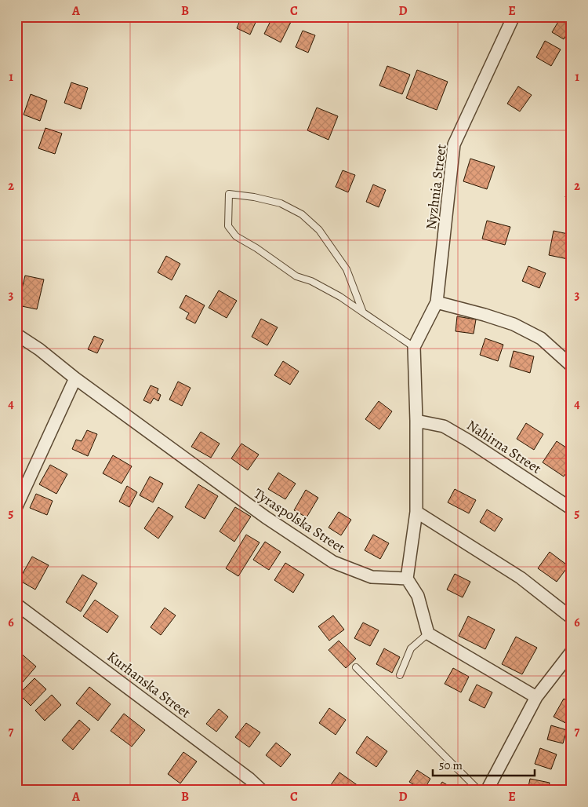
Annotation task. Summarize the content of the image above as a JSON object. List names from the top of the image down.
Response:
{
  "streets": {
    "street": [
      "Nyzhnia Street",
      "Nahirna Street",
      "Tyraspolska Street",
      "Kurhanska Street"
    ]
  },
  "scale_bar": "50 m",
  "grid": {
    "columns": [
      "A",
      "B",
      "C",
      "D",
      "E"
    ],
    "rows": [
      "1",
      "2",
      "3",
      "4",
      "5",
      "6",
      "7"
    ]
  }
}
